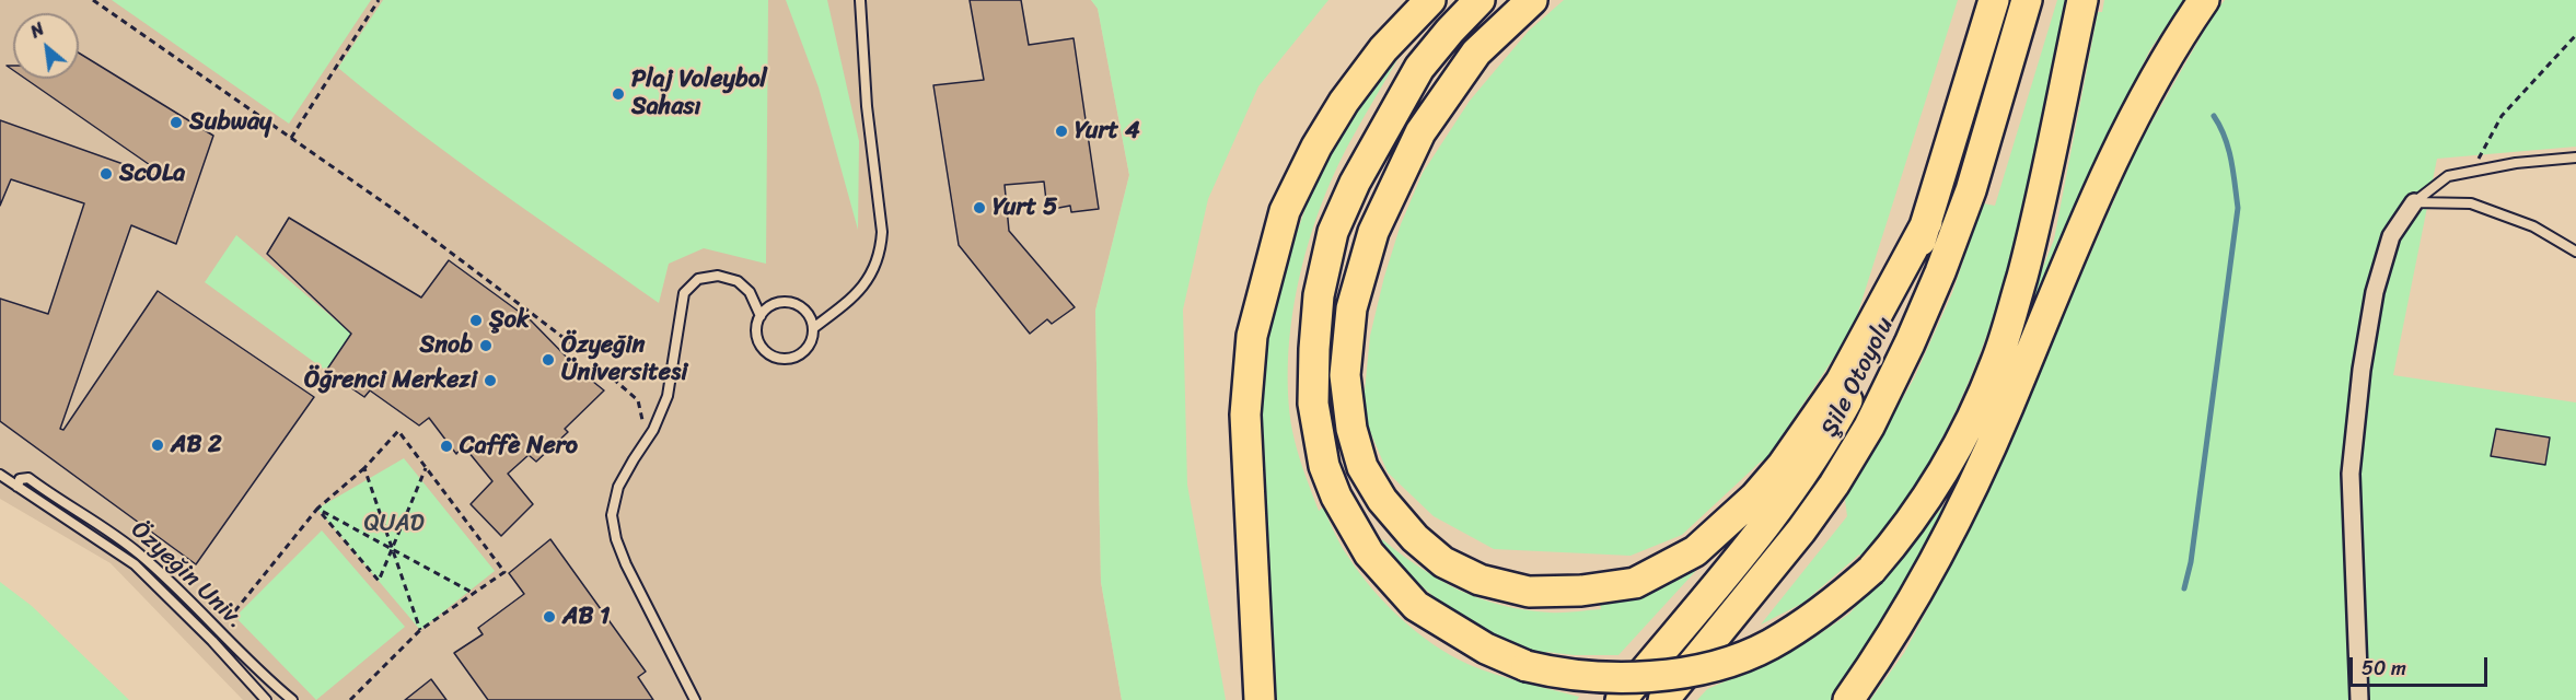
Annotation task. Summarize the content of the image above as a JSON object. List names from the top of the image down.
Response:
{
  "streets": {
    "highway": ["Şile Otoyolu"],
    "lane": ["Özyeğin Univ."]
  },
  "parks": ["QUAD"],
  "places": [
    "Plaj Voleybol Sahası",
    "Subway",
    "Yurt 4",
    "ScOLa",
    "Yurt 5",
    "Şok",
    "Snob",
    "Özyeğin Üniversitesi",
    "Öğrenci Merkezi",
    "AB 2",
    "Caffè Nero",
    "AB 1"
  ],
  "scale_bar": "50 m",
  "north": "top left"
}
